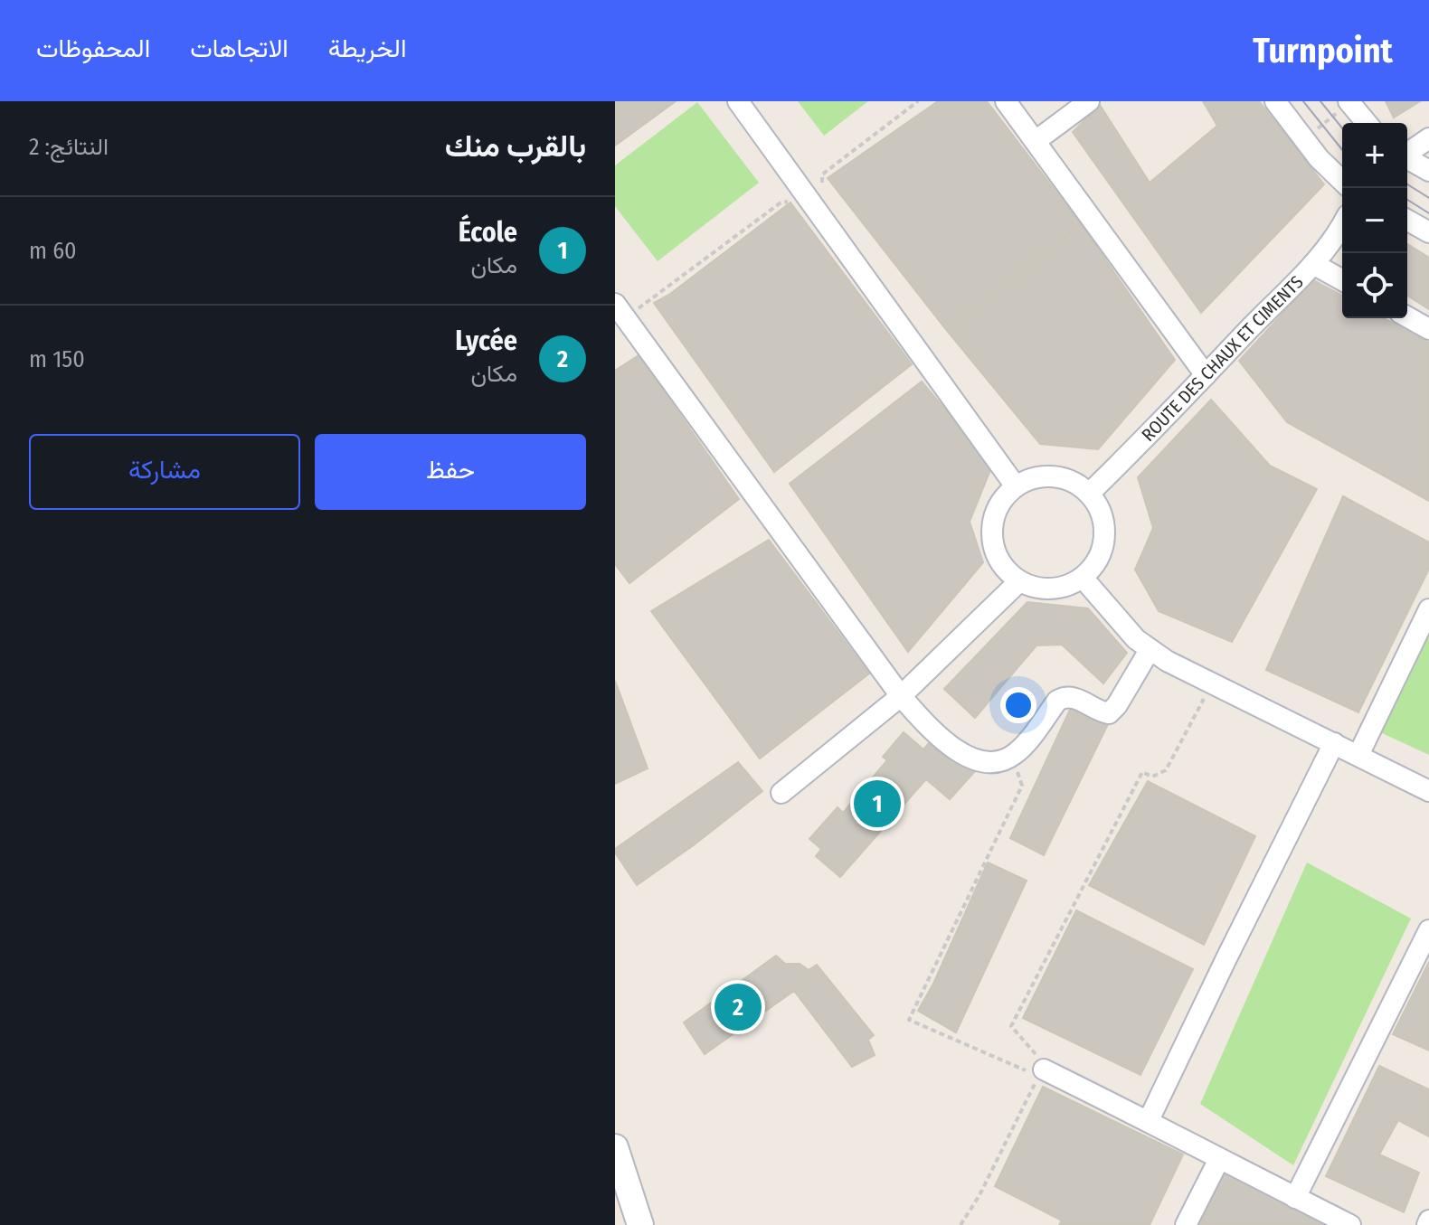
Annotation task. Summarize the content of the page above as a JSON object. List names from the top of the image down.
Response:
{
  "streets": {
    "street": ["ROUTE DES CHAUX ET CIMENTS"]
  },
  "page": {
    "header": "Turnpoint",
    "nav": ["الخريطة", "الاتجاهات", "المحفوظات"],
    "heading": ["بالقرب منك", "النتائج: 2"],
    "map_buttons": ["+", "−"],
    "list": [
      {
        "mark": "1",
        "name": "École",
        "note": "مكان",
        "value": "60 m"
      },
      {
        "mark": "2",
        "name": "Lycée",
        "note": "مكان",
        "value": "150 m"
      }
    ],
    "buttons": ["حفظ", "مشاركة"],
    "pins": ["1", "2"]
  }
}
